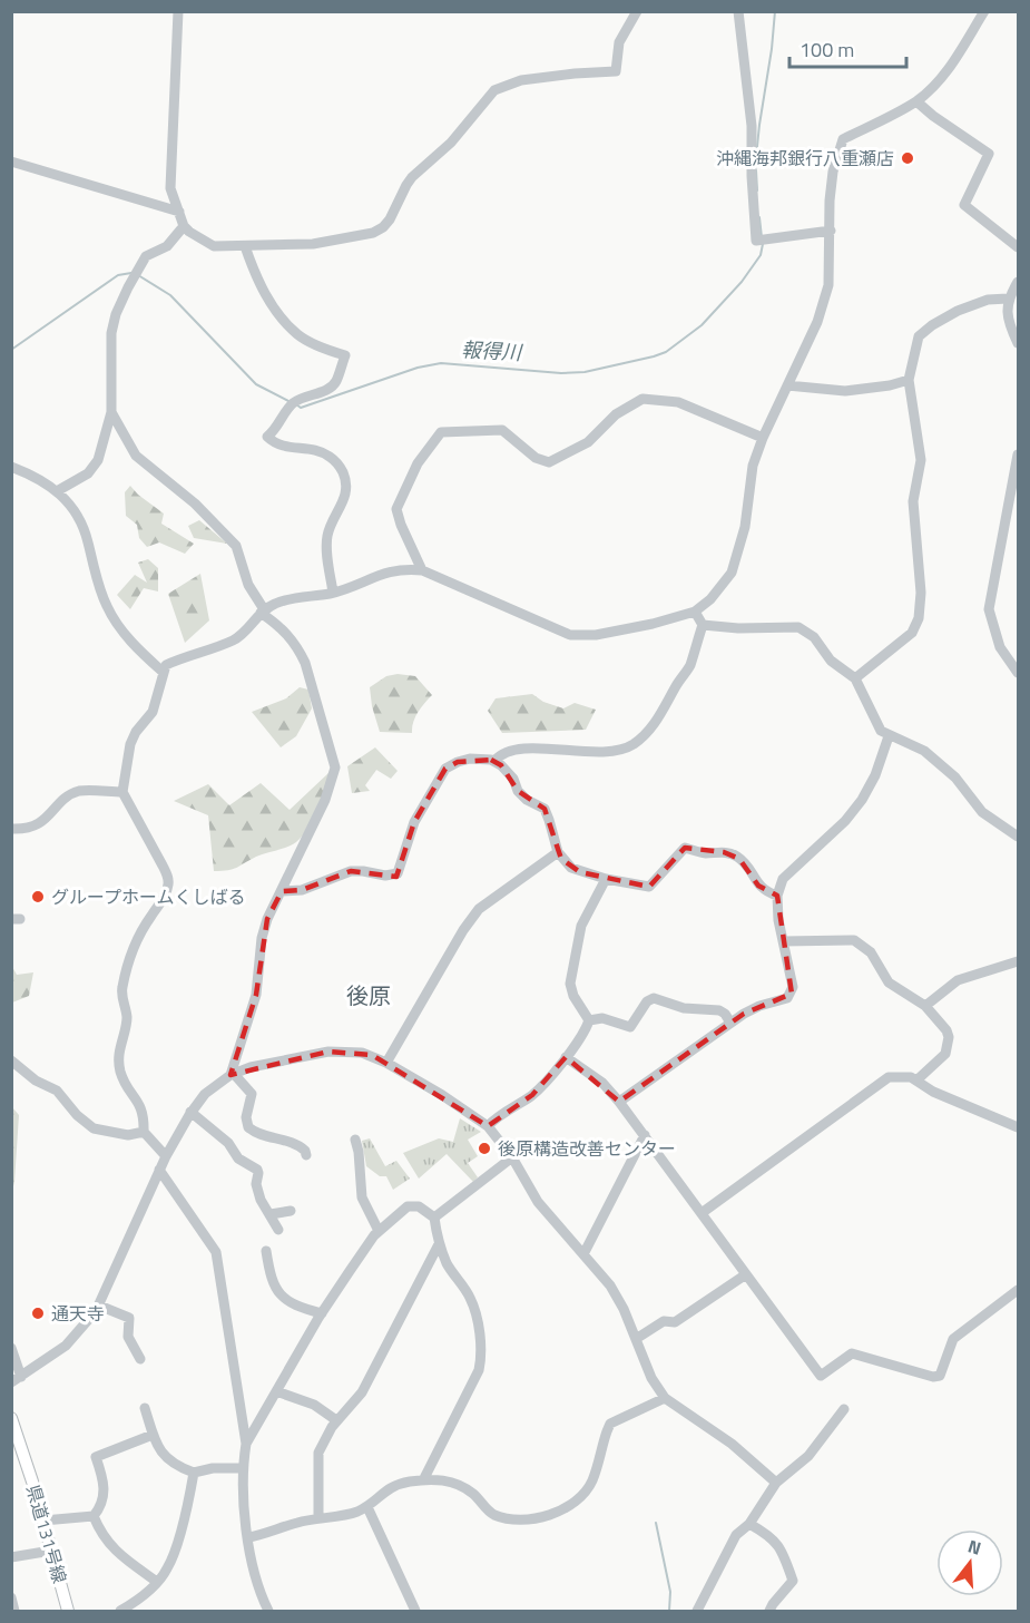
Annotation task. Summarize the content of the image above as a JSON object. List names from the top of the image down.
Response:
{
  "streets": {
    "main road": ["県道131号線"]
  },
  "districts": ["後原"],
  "water": ["報得川"],
  "places": [
    "沖縄海邦銀行八重瀬店",
    "グループホームくしばる",
    "後原構造改善センター",
    "通天寺"
  ],
  "scale_bar": "100 m",
  "north": "top"
}
